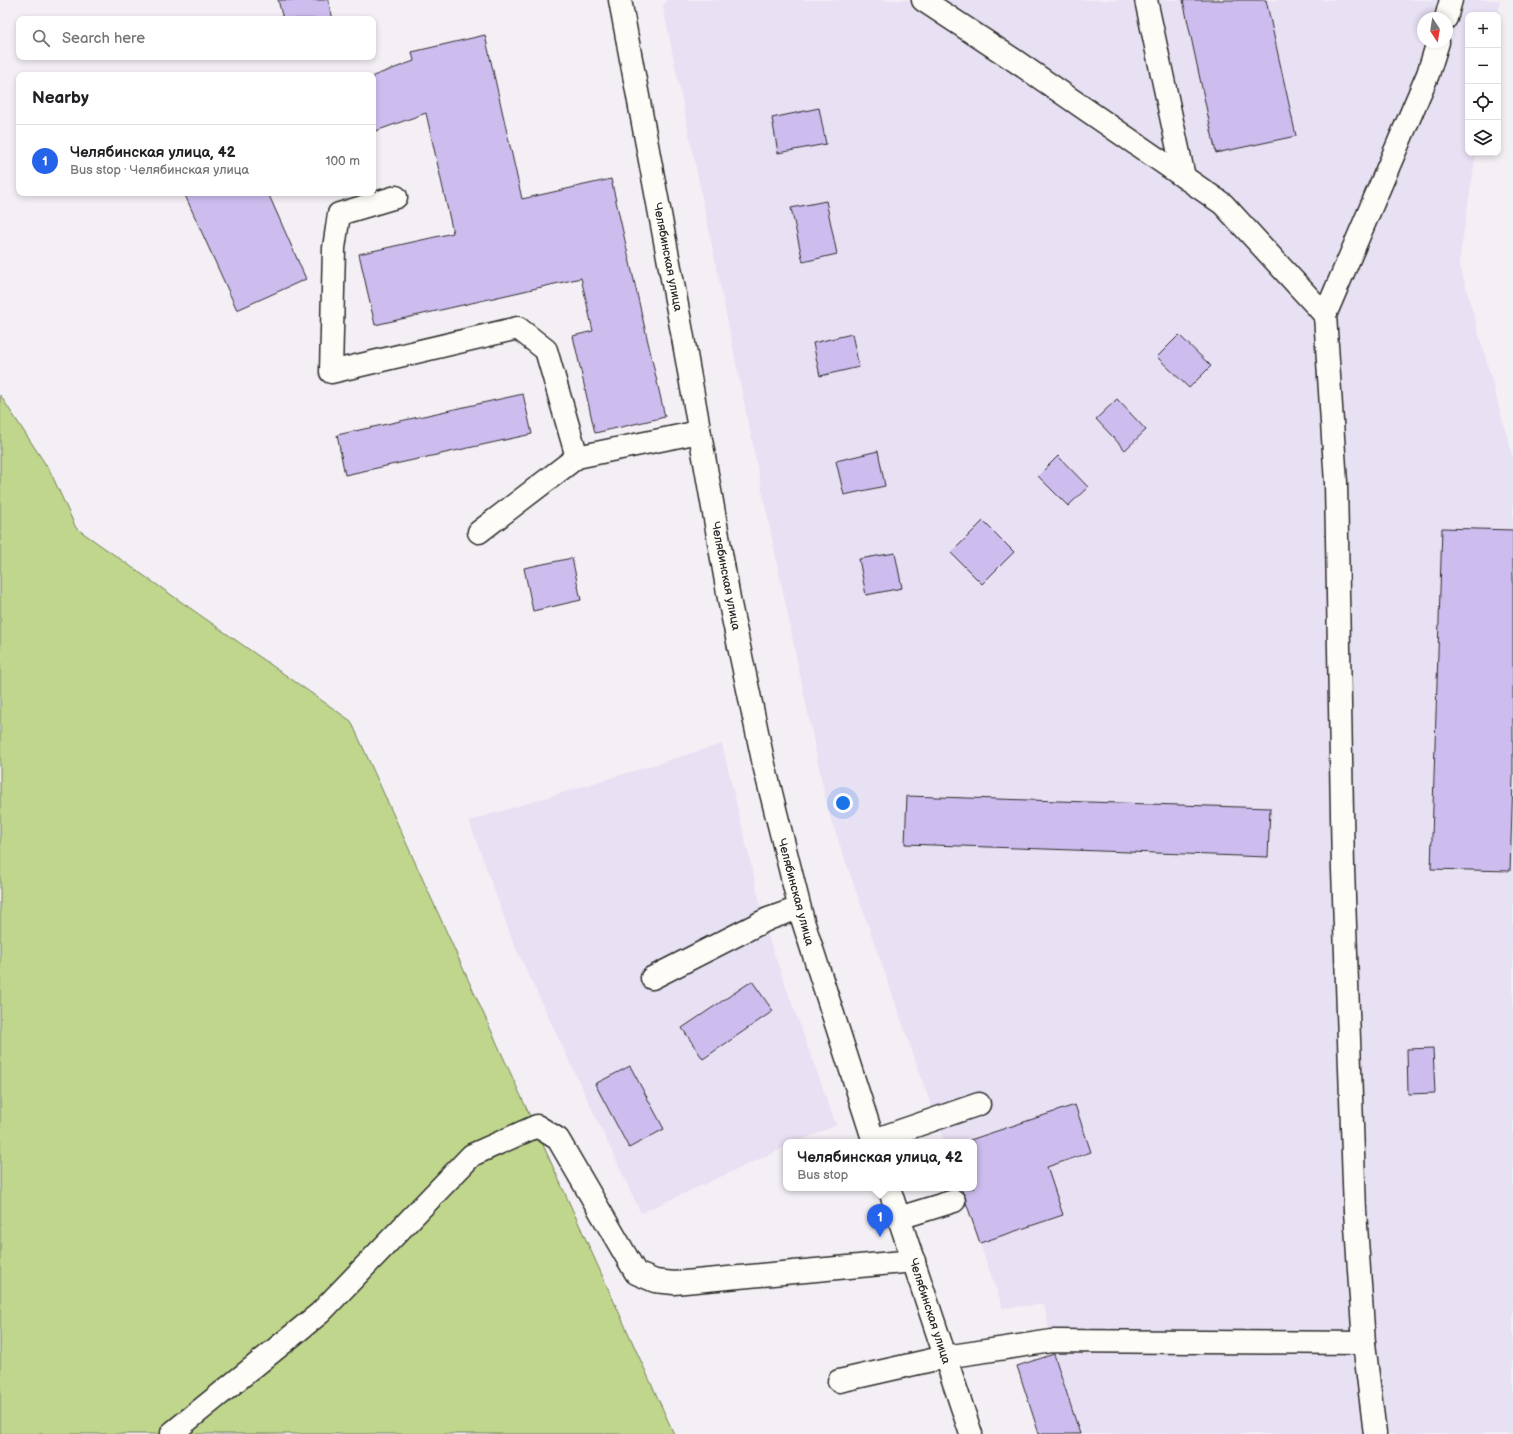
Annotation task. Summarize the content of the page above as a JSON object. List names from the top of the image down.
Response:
{
  "streets": {
    "street": ["Челябинская улица"]
  },
  "north": "bottom",
  "page": {
    "map_buttons": ["+", "−"],
    "search": "Search here",
    "heading": "Nearby",
    "list": [
      {
        "mark": "1",
        "name": "Челябинская улица, 42",
        "note": "Bus stop · Челябинская улица",
        "value": "100 m"
      }
    ],
    "popup": ["Челябинская улица, 42", "Bus stop"],
    "pins": "1"
  }
}
